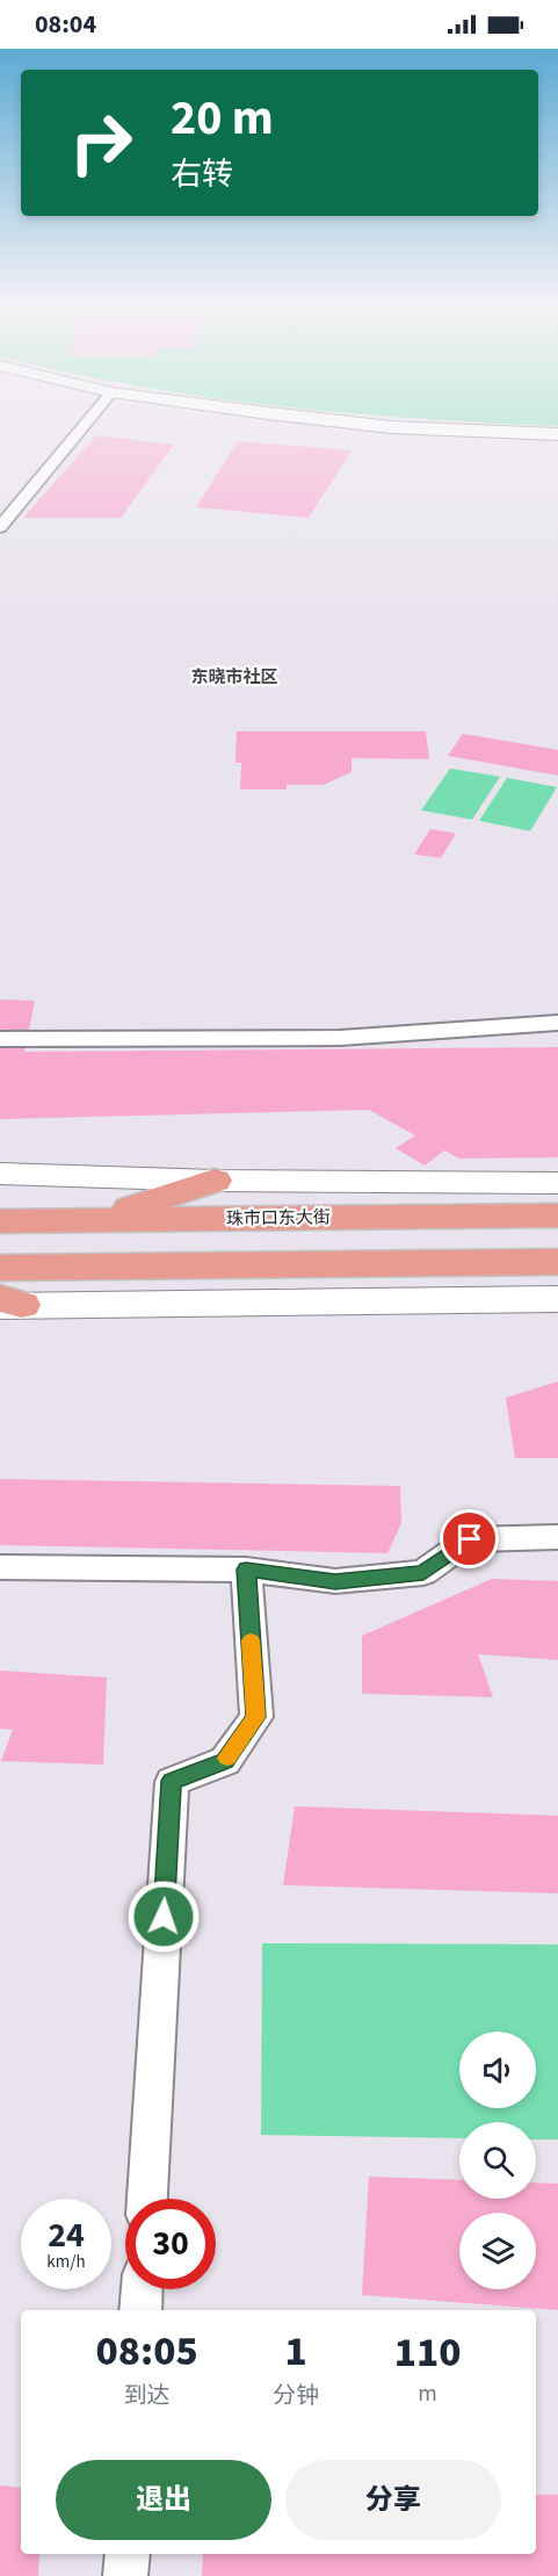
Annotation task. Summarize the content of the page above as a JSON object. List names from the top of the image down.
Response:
{
  "streets": {
    "main road": ["珠市口东大街"]
  },
  "districts": ["东晓市社区"],
  "page": {
    "status": "08:04",
    "turn": ["20 m", "右转"],
    "speed": "24 km/h",
    "limit": "30",
    "eta": [
      "08:05",
      "到达",
      "1",
      "分钟",
      "110",
      "m"
    ],
    "buttons": ["退出", "分享"]
  }
}
